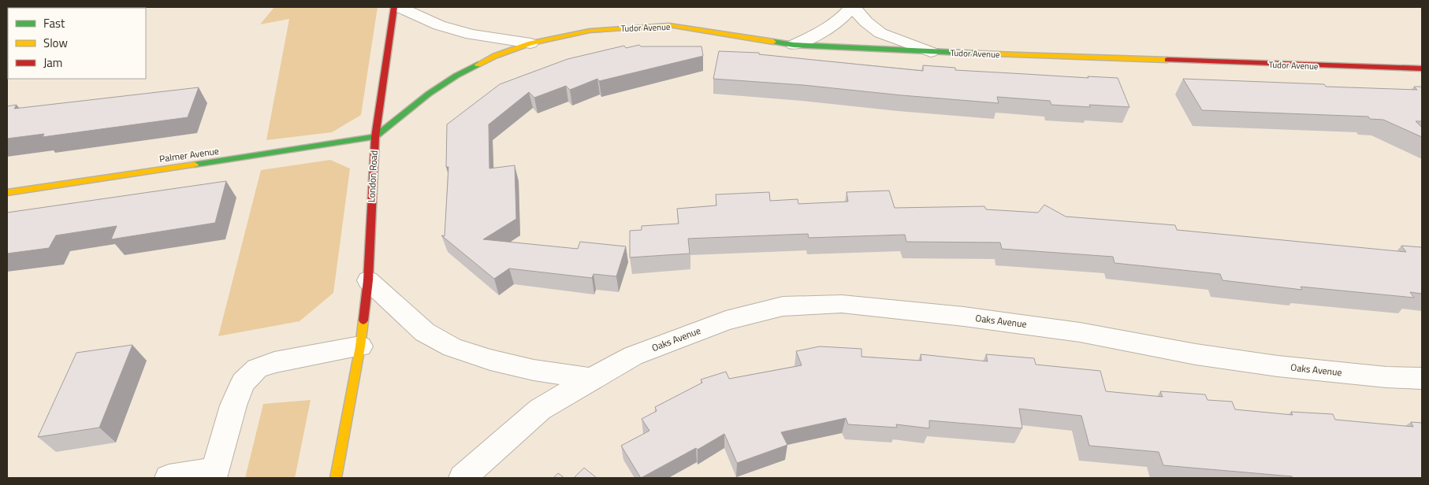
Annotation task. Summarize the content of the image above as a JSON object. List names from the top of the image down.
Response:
{
  "streets": {
    "main road": ["Tudor Avenue", "Palmer Avenue", "London Road"],
    "street": ["Oaks Avenue"]
  },
  "crossings": [
    ["Tudor Avenue", "Palmer Avenue"],
    ["Tudor Avenue", "London Road"],
    ["Palmer Avenue", "London Road"]
  ],
  "legend": ["Fast", "Slow", "Jam"]
}
